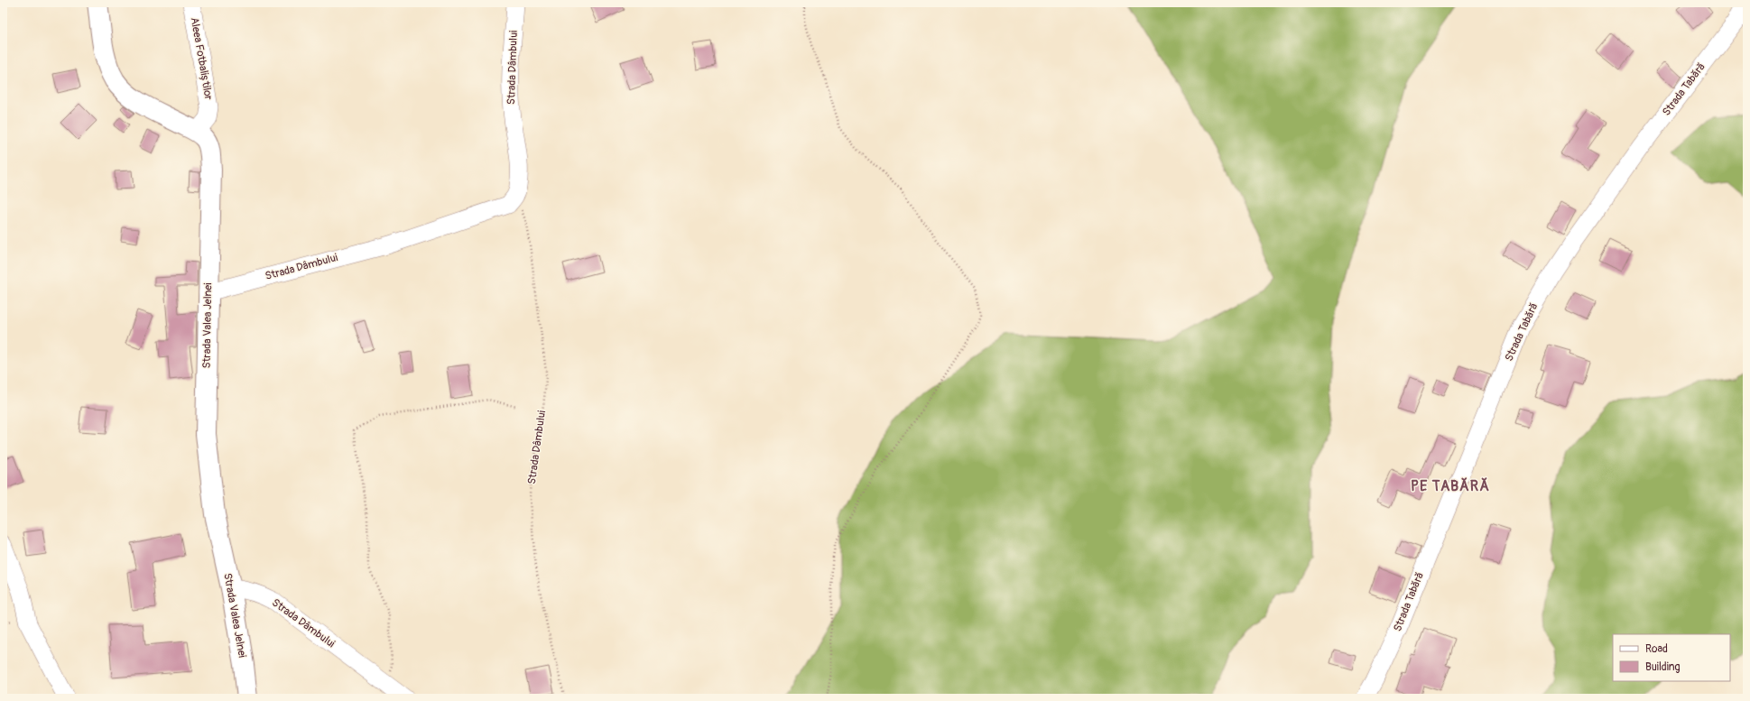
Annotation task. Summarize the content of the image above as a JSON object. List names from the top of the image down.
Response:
{
  "streets": {
    "main road": ["Strada Valea Jelnei"],
    "street": ["Aleea Fotbaliștilor", "Strada Dâmbului", "Strada Tabără"]
  },
  "crossings": [
    ["Aleea Fotbaliștilor", "Strada Valea Jelnei"],
    ["Strada Dâmbului", "Strada Valea Jelnei"]
  ],
  "districts": ["PE TABĂRĂ"],
  "legend": ["Road", "Building"]
}
